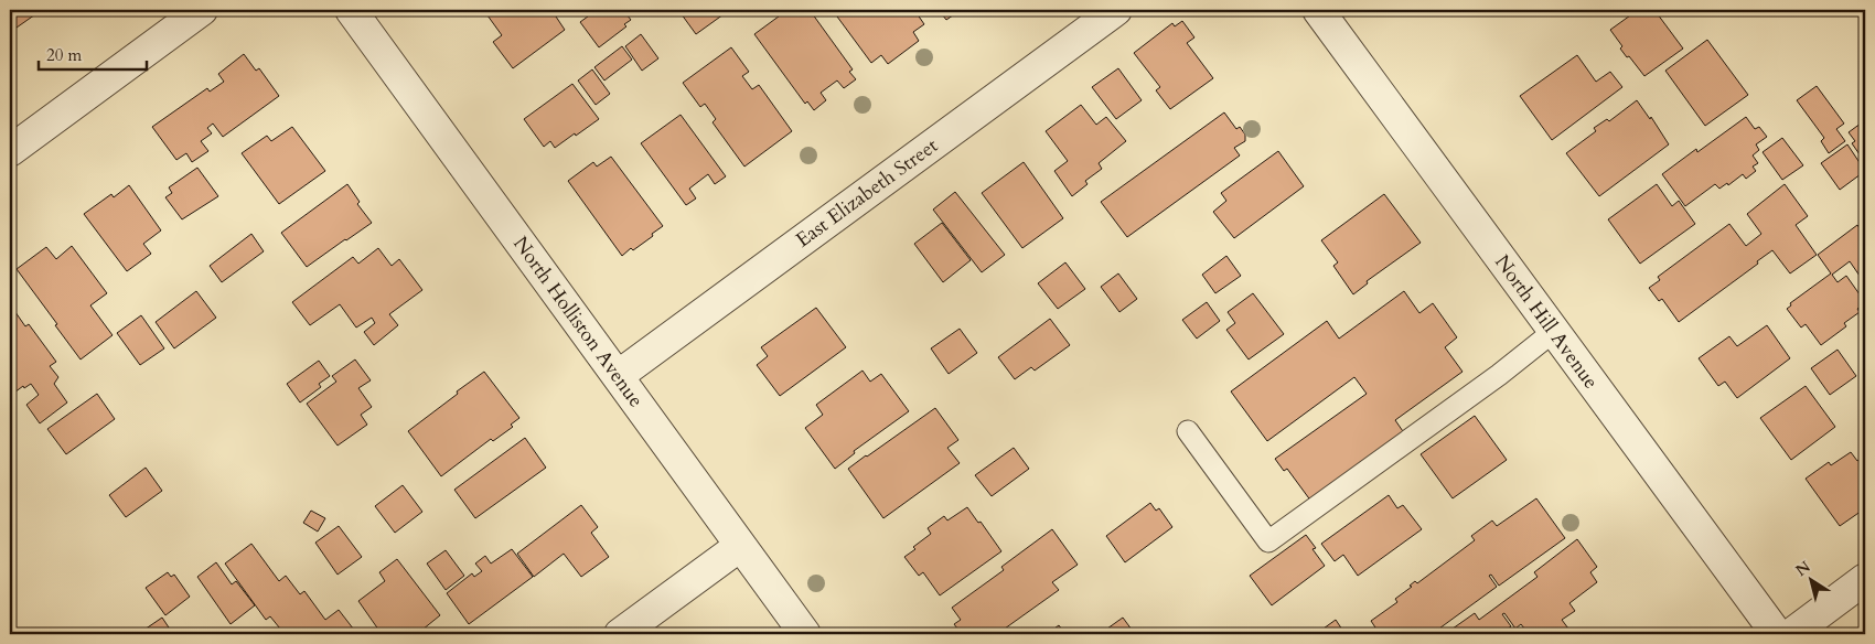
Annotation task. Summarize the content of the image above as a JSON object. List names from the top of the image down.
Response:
{
  "streets": {
    "street": ["East Elizabeth Street", "North Holliston Avenue", "North Hill Avenue"]
  },
  "crossings": [
    ["East Elizabeth Street", "North Holliston Avenue"]
  ],
  "scale_bar": "20 m",
  "north": "top left"
}
